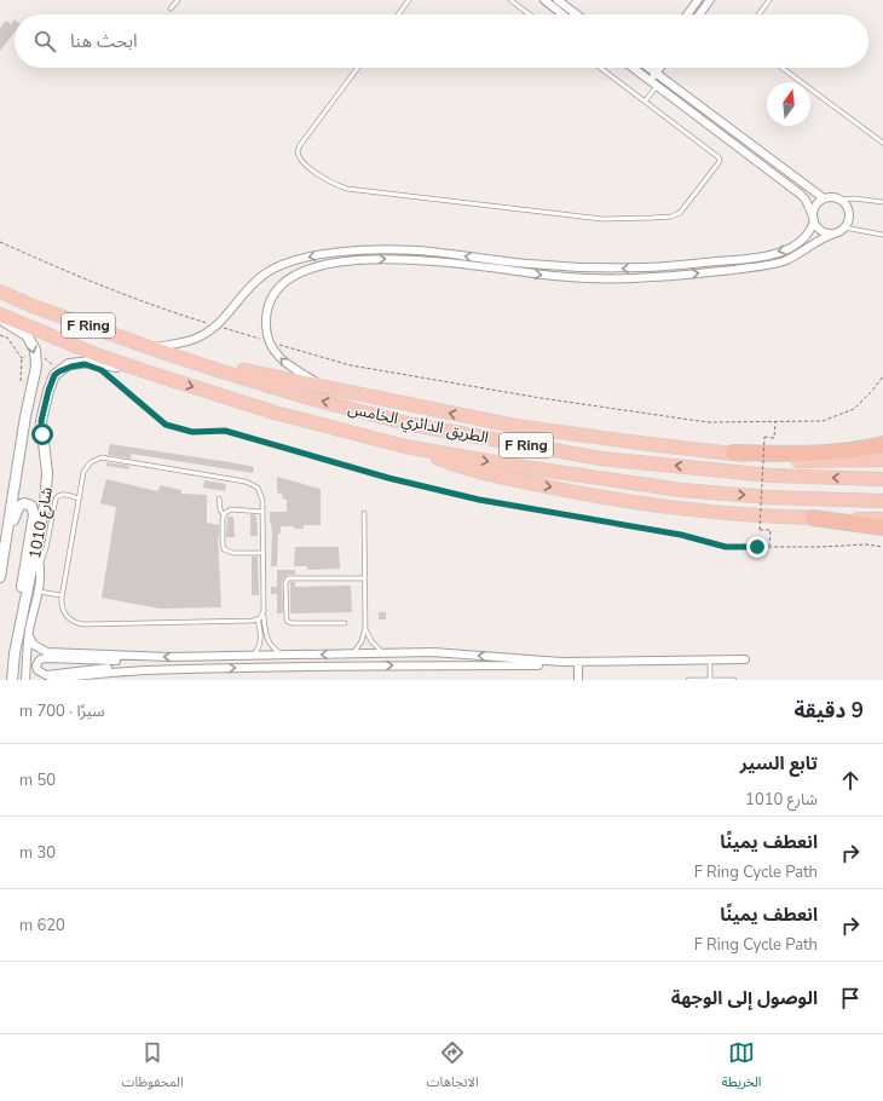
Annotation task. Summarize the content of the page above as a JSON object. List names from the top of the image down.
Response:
{
  "streets": {
    "highway": ["F Ring", "الطريق الدائري الخامس"],
    "street": ["شارع 1010"]
  },
  "north": "top",
  "page": {
    "search": "ابحث هنا",
    "heading": ["9 دقيقة", "سيرًا · 700 m"],
    "list": [
      ["تابع السير", "شارع 1010", "50 m"],
      ["انعطف يمينًا", "F Ring Cycle Path", "30 m"],
      ["انعطف يمينًا", "F Ring Cycle Path", "620 m"],
      "الوصول إلى الوجهة"
    ],
    "nav": ["الخريطة", "الاتجاهات", "المحفوظات"]
  }
}
